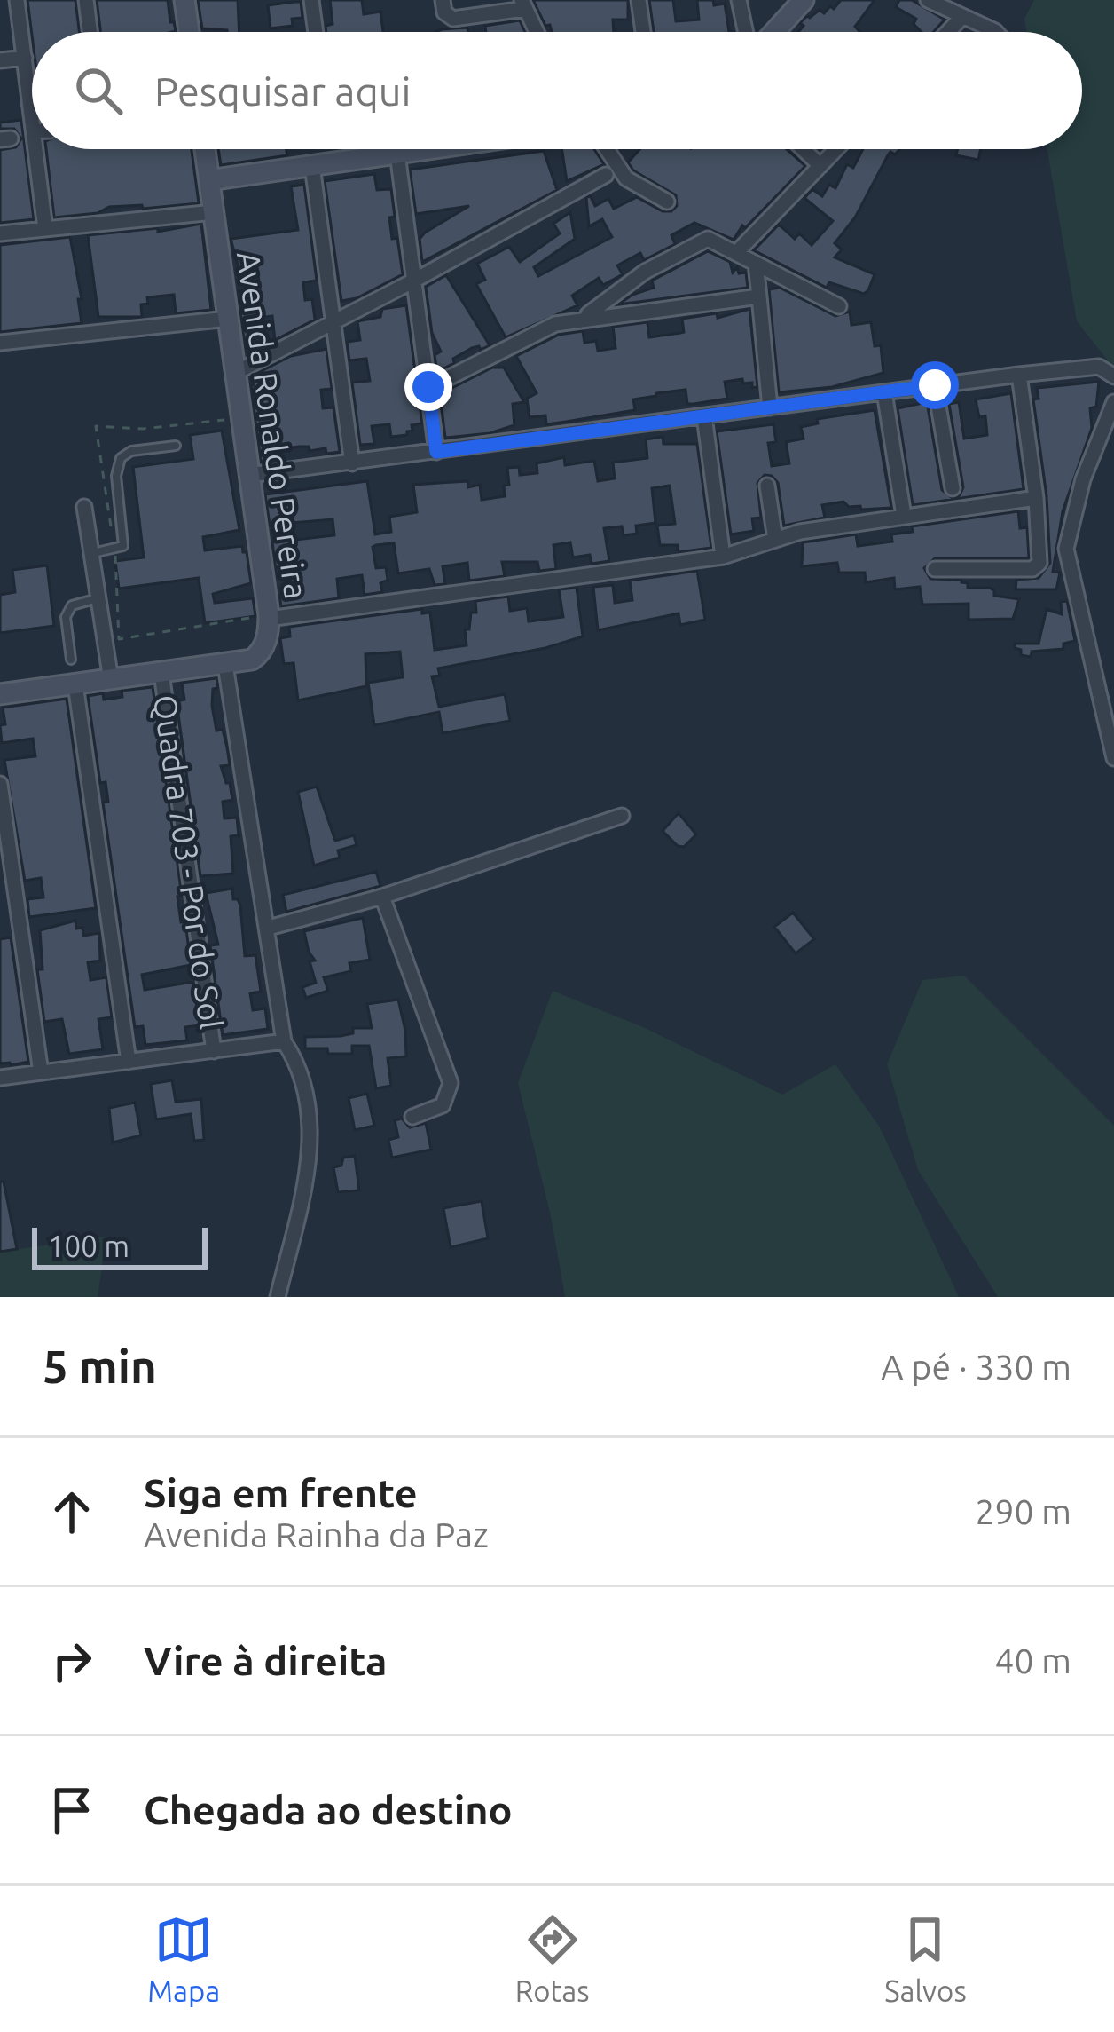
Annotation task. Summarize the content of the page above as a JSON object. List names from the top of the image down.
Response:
{
  "streets": {
    "street": ["Avenida Ronaldo Pereira", "Quadra 703 - Por do Sol"]
  },
  "crossings": [
    ["Avenida Ronaldo Pereira", "Quadra 703 - Por do Sol"]
  ],
  "scale_bar": "100 m",
  "page": {
    "search": "Pesquisar aqui",
    "scale": "100 m",
    "heading": ["5 min", "A pé · 330 m"],
    "list": [
      ["Siga em frente", "Avenida Rainha da Paz", "290 m"],
      ["Vire à direita", "40 m"],
      "Chegada ao destino"
    ],
    "nav": ["Mapa", "Rotas", "Salvos"]
  }
}
